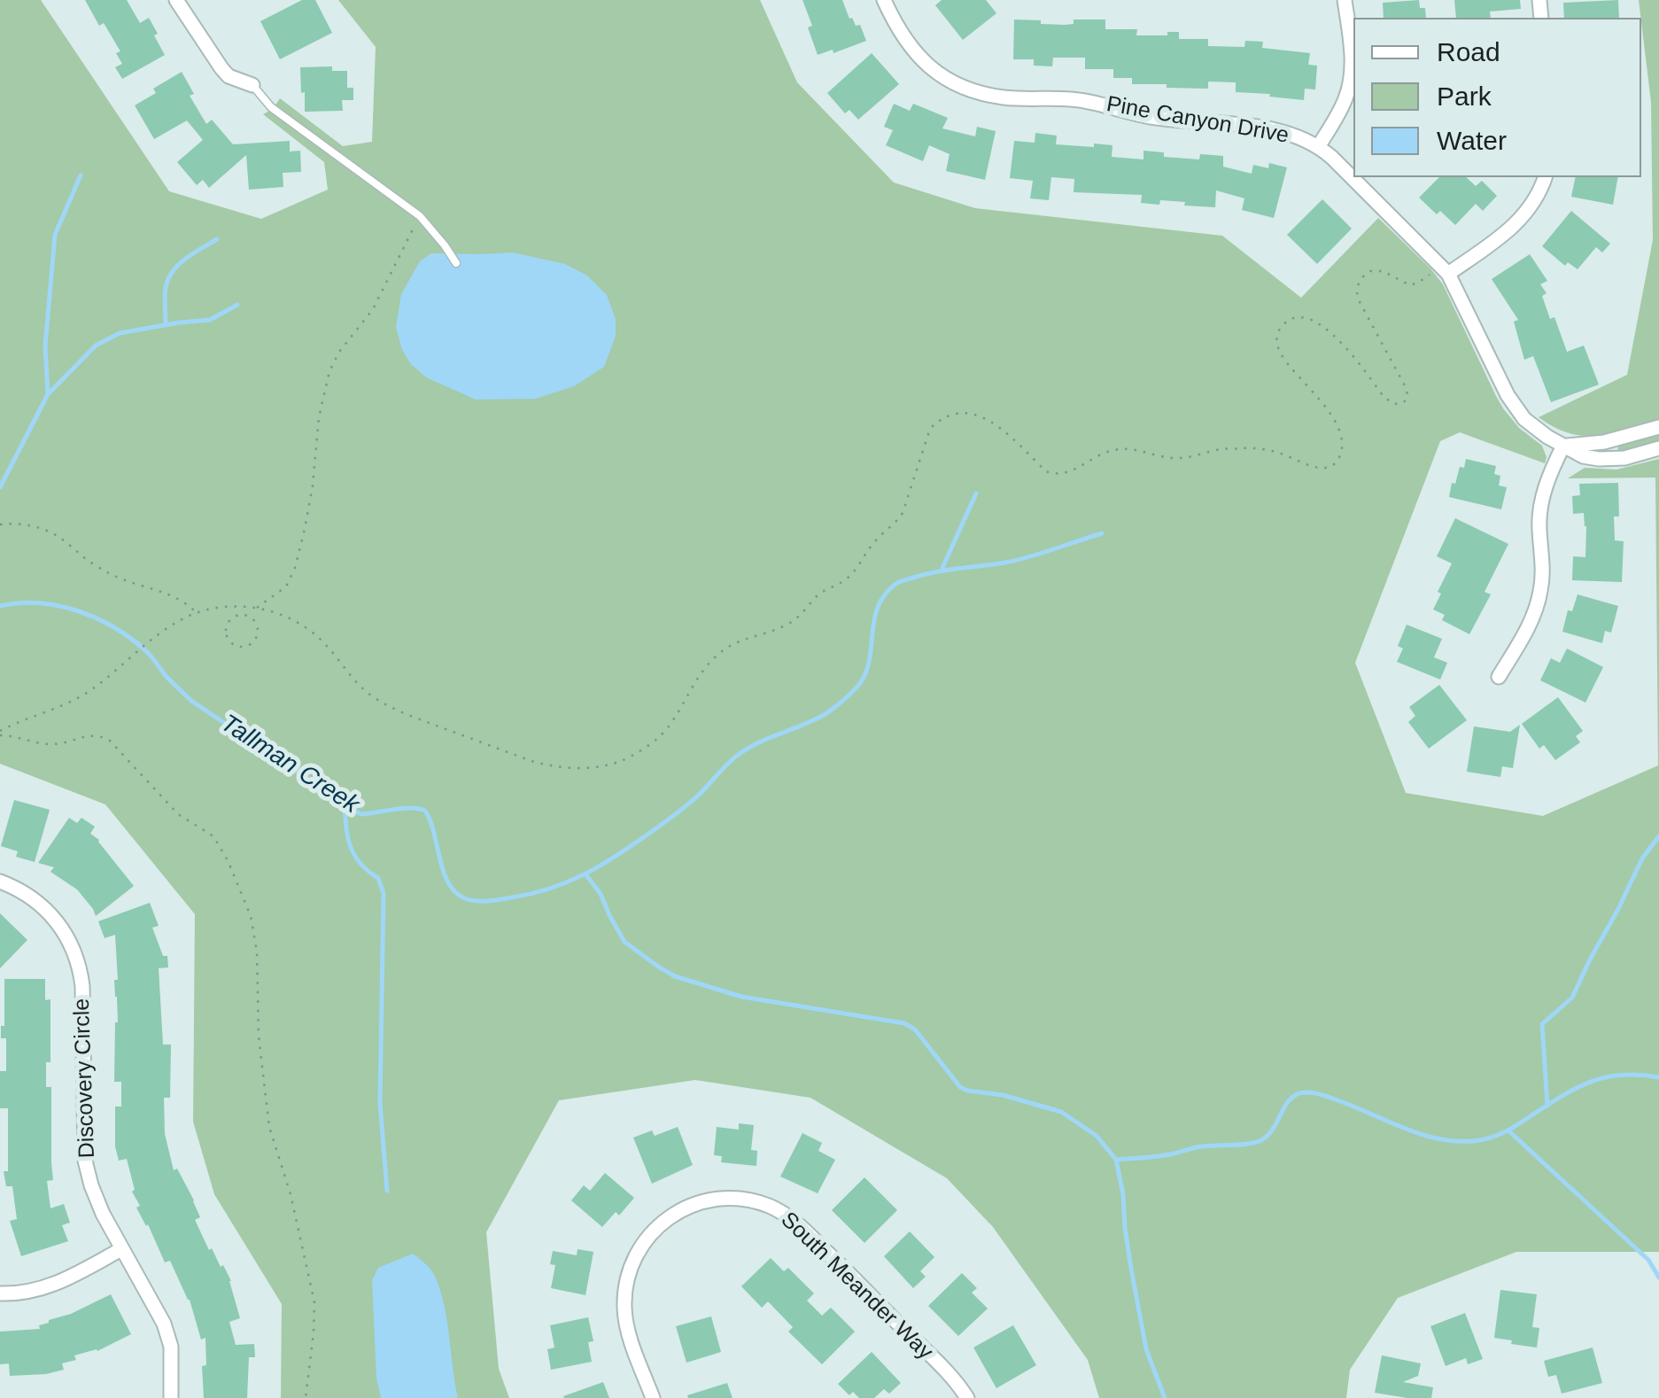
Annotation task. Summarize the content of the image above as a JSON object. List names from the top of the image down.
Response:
{
  "streets": {
    "street": ["Pine Canyon Drive", "Discovery Circle", "South Meander Way"]
  },
  "water": ["Tallman Creek"],
  "legend": ["Road", "Park", "Water"]
}
